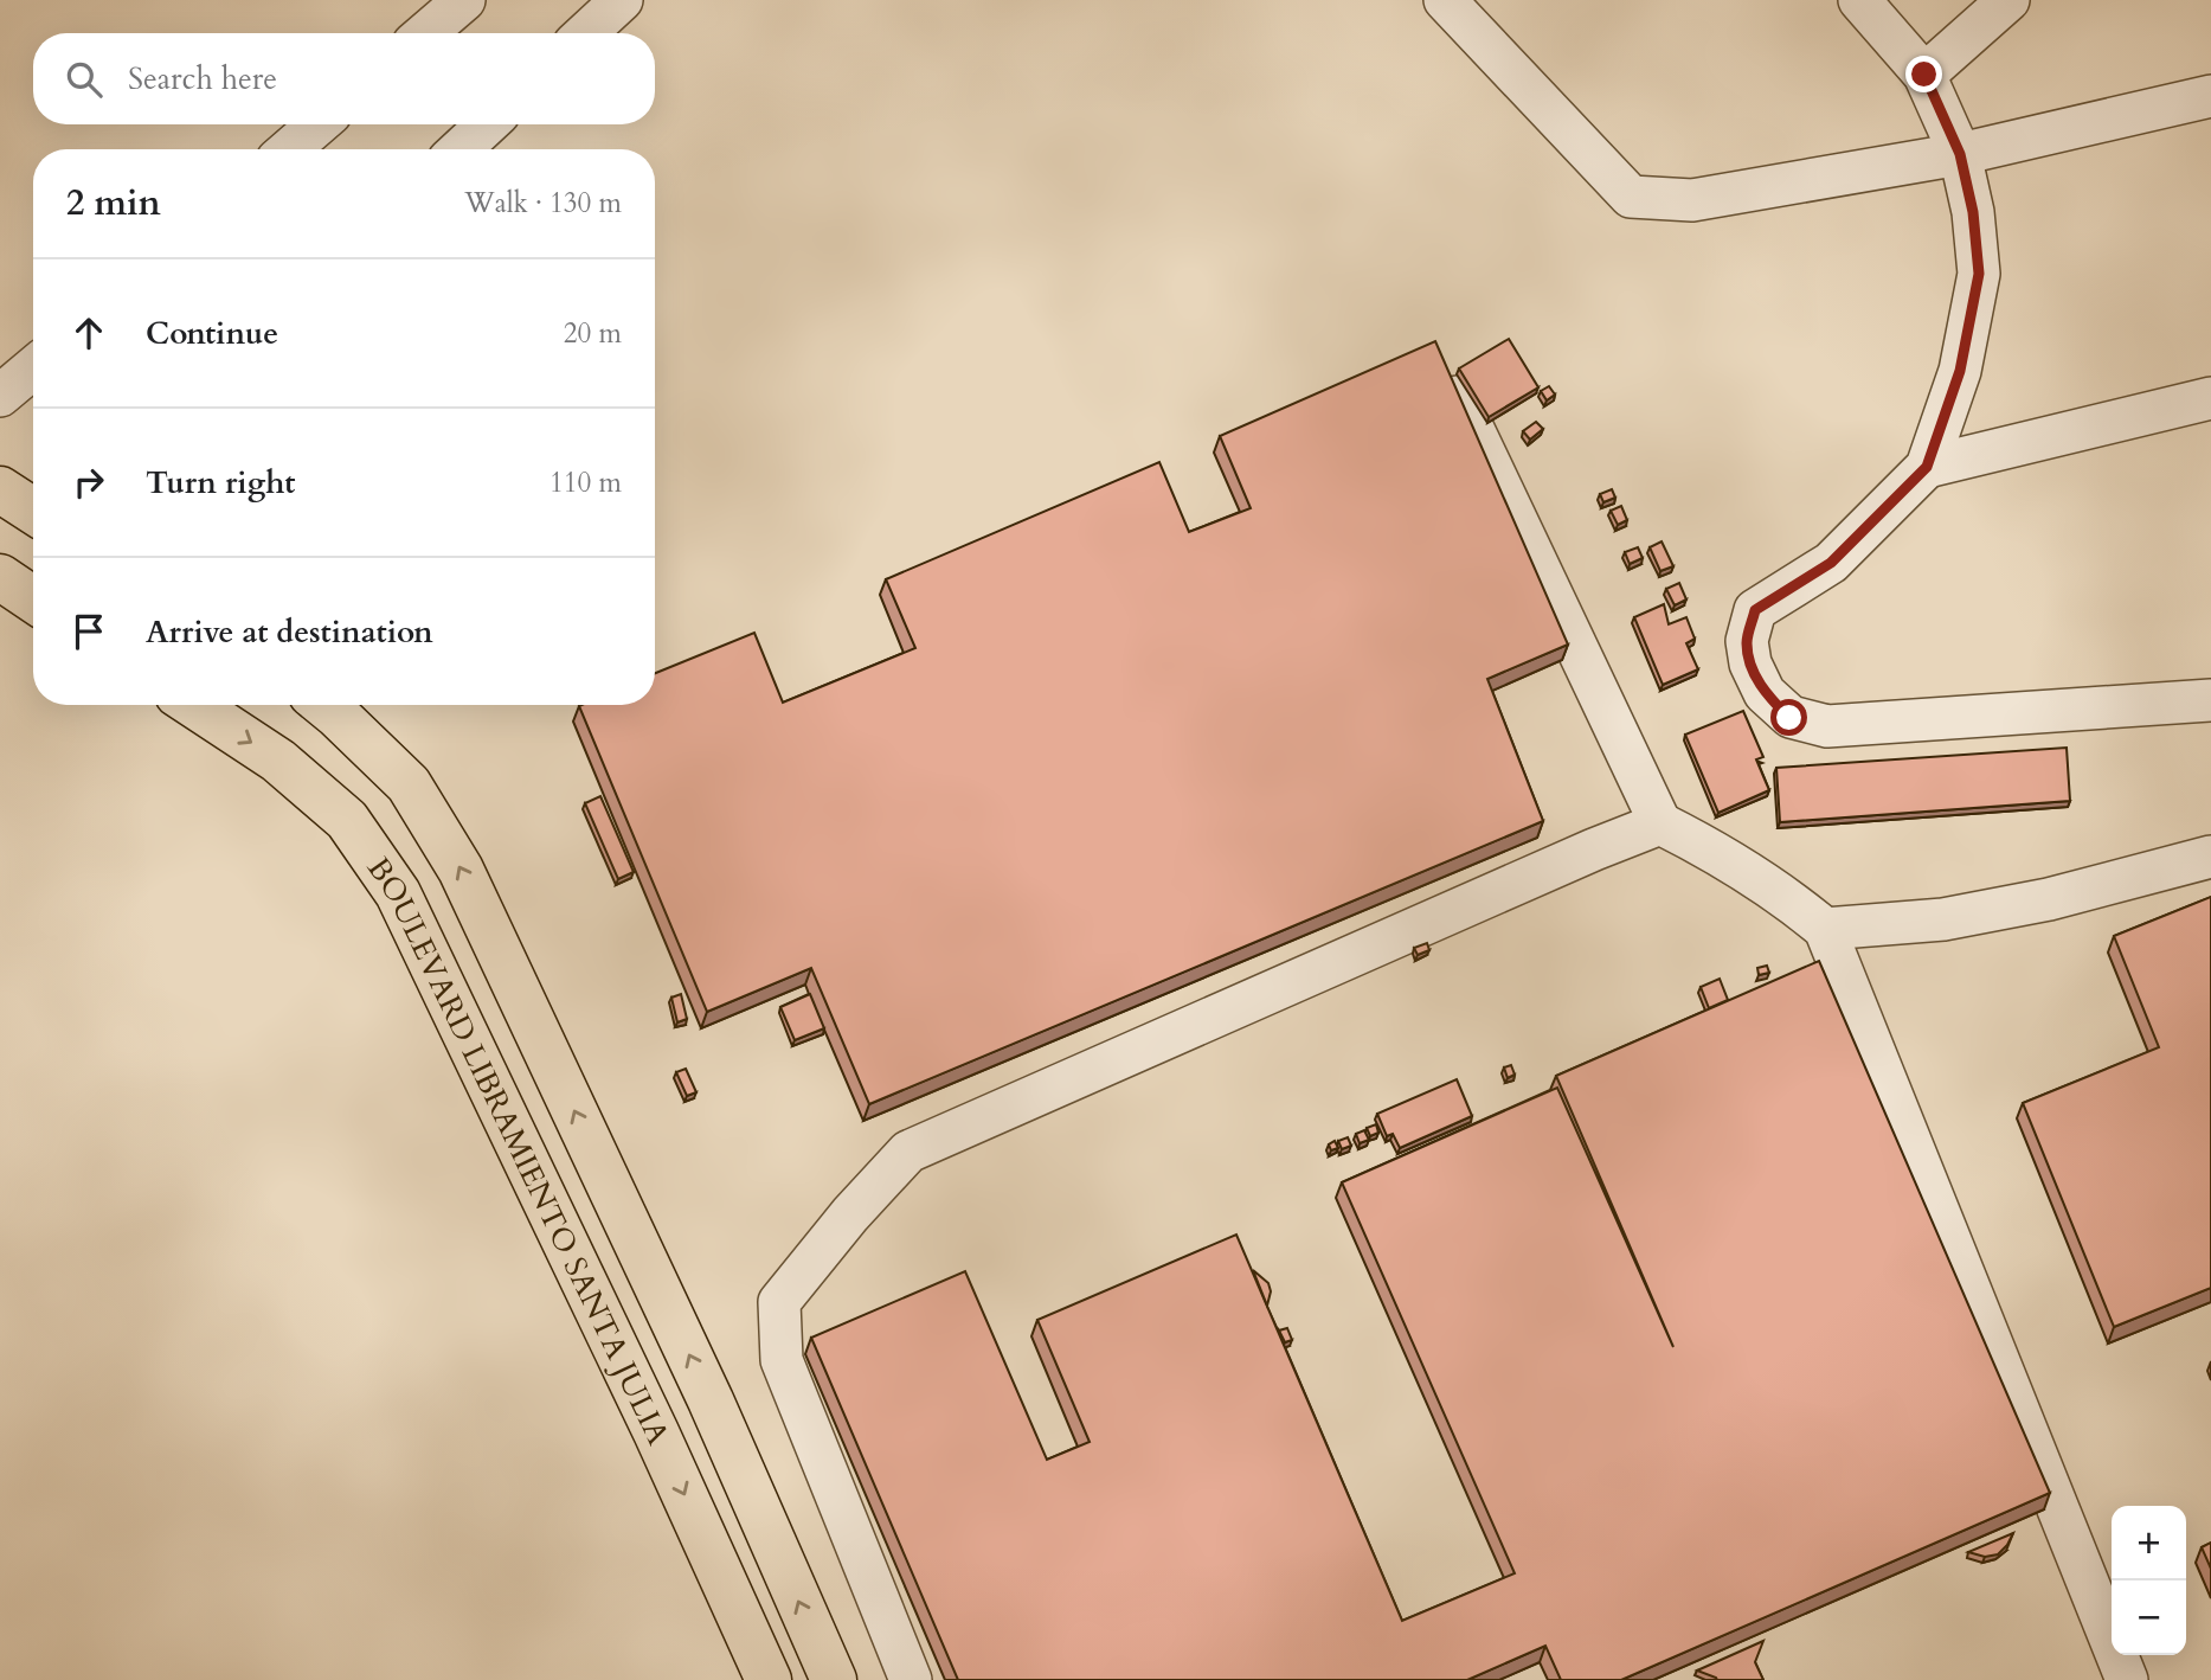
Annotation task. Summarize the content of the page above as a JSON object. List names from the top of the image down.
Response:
{
  "streets": {
    "main road": ["BOULEVARD LIBRAMIENTO SANTA JULIA"]
  },
  "page": {
    "search": "Search here",
    "heading": ["2 min", "Walk · 130 m"],
    "list": [
      ["Continue", "20 m"],
      ["Turn right", "110 m"],
      "Arrive at destination"
    ],
    "map_buttons": ["+", "−"]
  }
}
